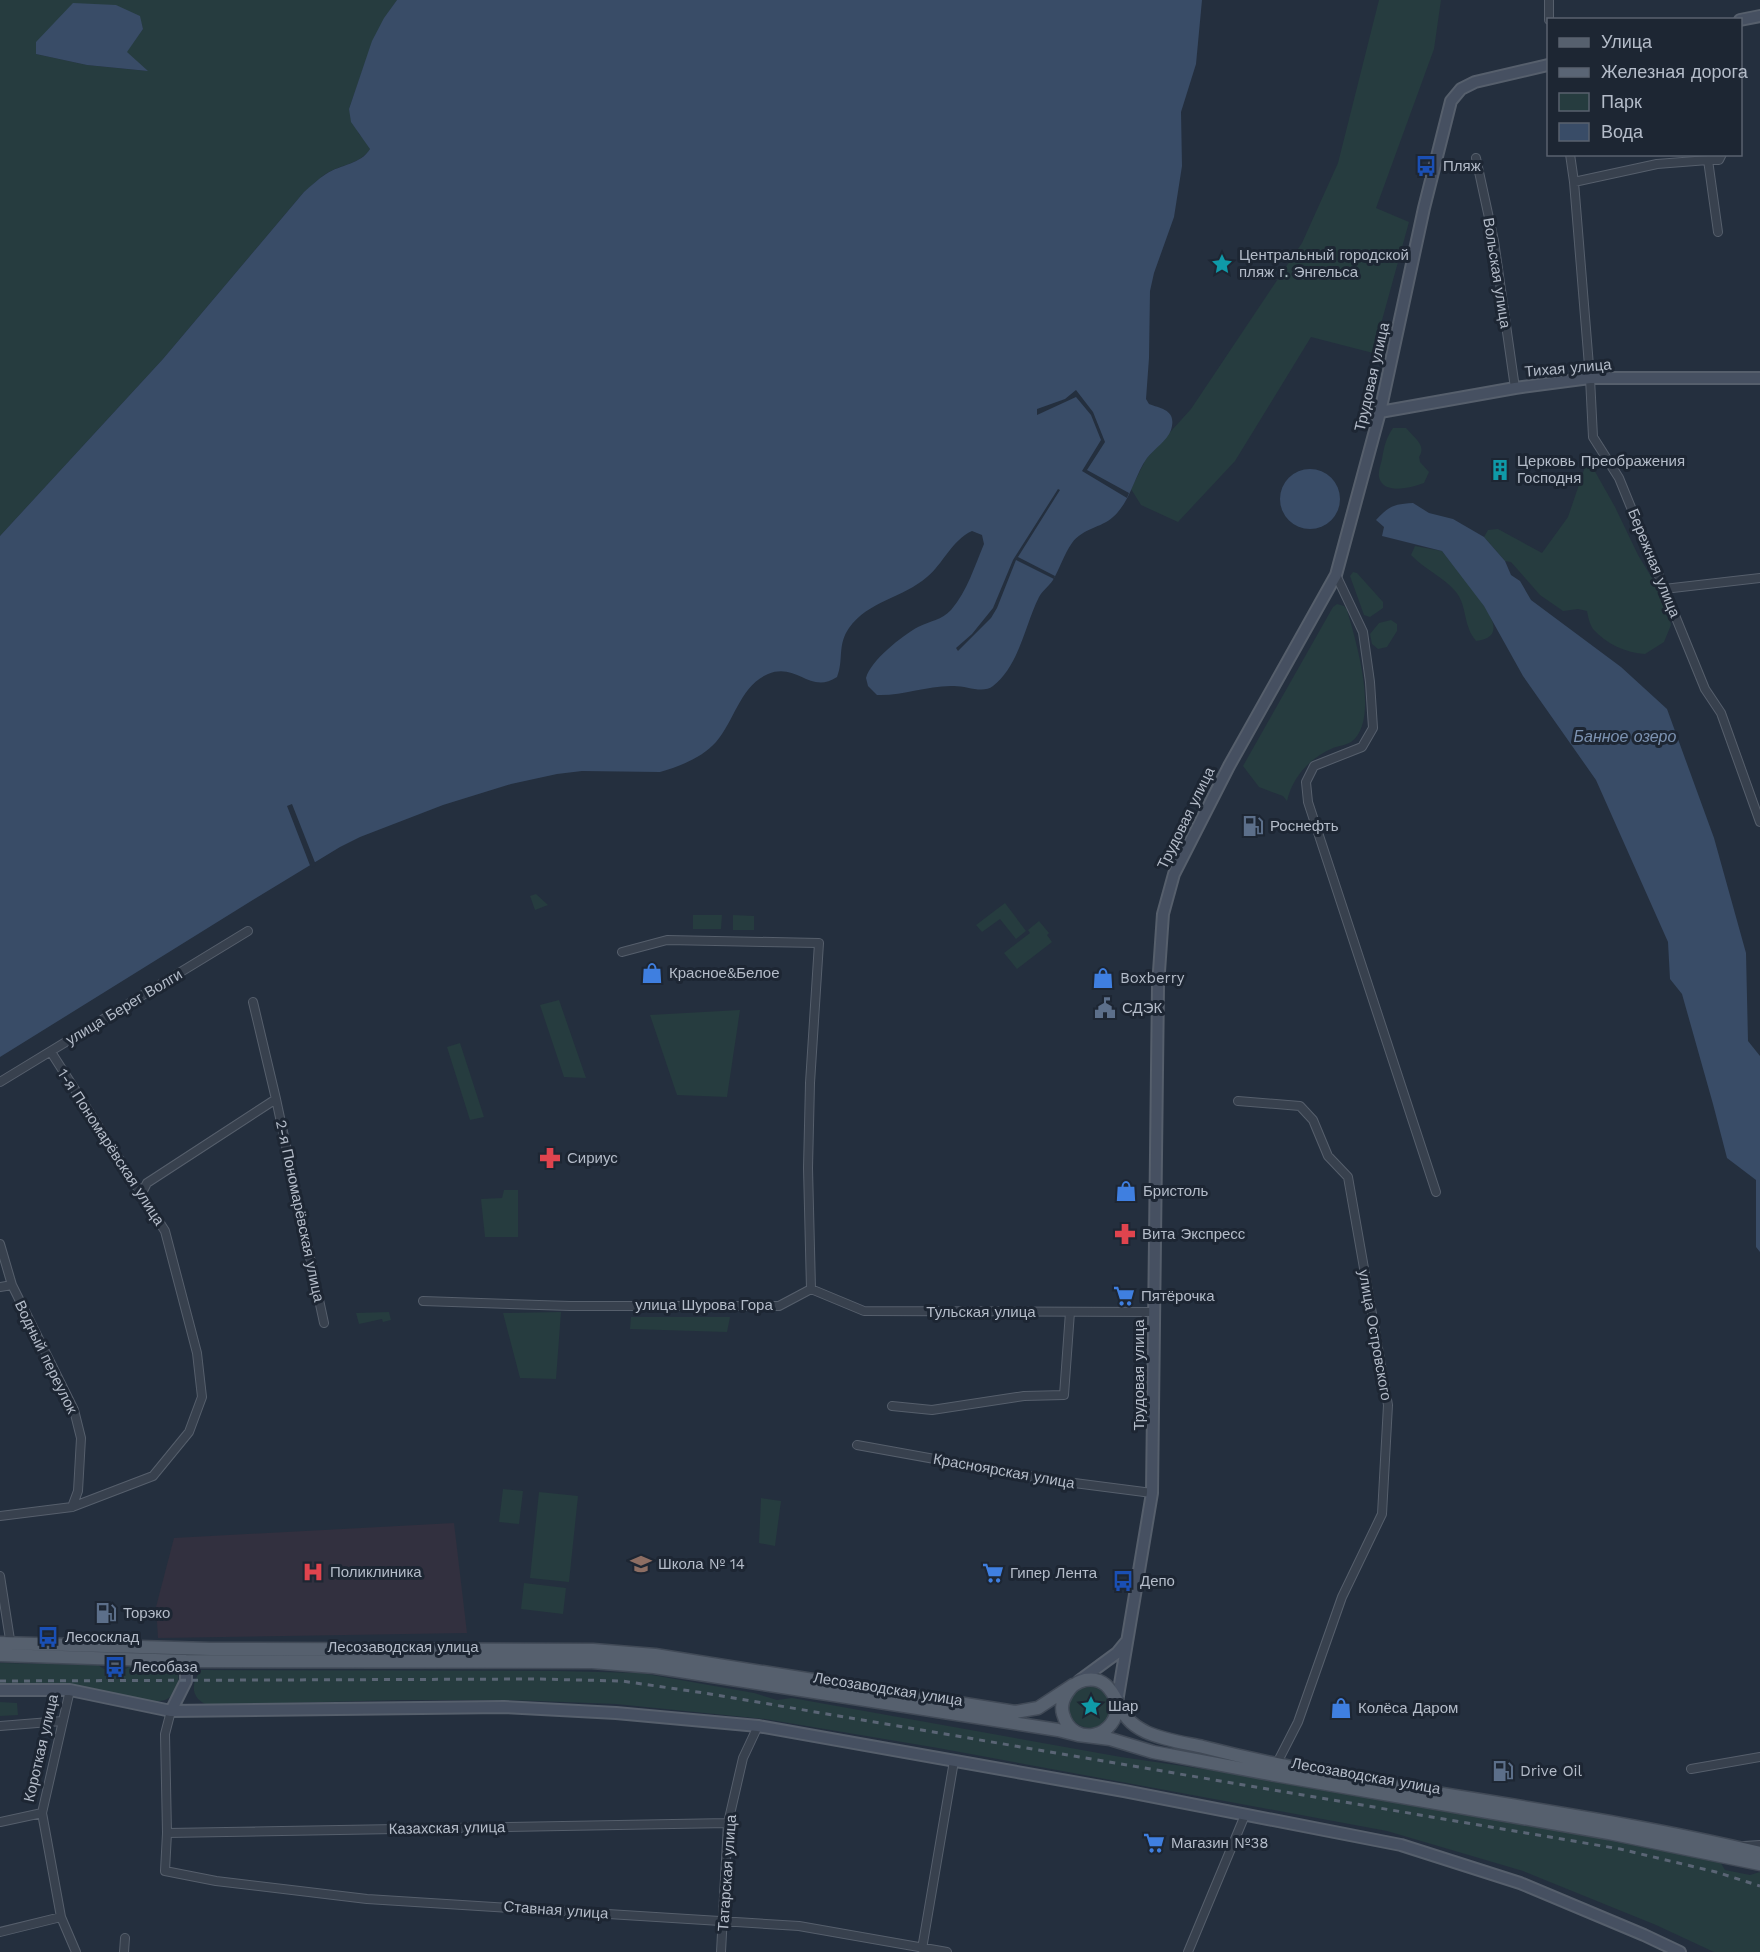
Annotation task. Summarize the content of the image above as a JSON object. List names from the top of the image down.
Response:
{
  "streets": {
    "main road": ["Тихая улица", "Трудовая улица", "Лесозаводская улица"],
    "street": [
      "Вольская улица",
      "Бережная улица",
      "улица Берег Волги",
      "1-я Пономарёвская улица",
      "2-я Пономарёвская улица",
      "улица Шурова Гора",
      "Тульская улица",
      "улица Островского",
      "Водный переулок",
      "Красноярская улица",
      "Короткая улица",
      "Казахская улица",
      "Татарская улица",
      "Ставная улица"
    ]
  },
  "crossings": [
    ["Вольская улица", "Тихая улица"],
    ["Тихая улица", "Трудовая улица"],
    ["Тихая улица", "Бережная улица"],
    ["Трудовая улица", "Тульская улица"],
    ["Трудовая улица", "Красноярская улица"],
    ["Трудовая улица", "Лесозаводская улица"],
    ["улица Берег Волги", "1-я Пономарёвская улица"],
    ["1-я Пономарёвская улица", "2-я Пономарёвская улица"],
    ["1-я Пономарёвская улица", "Водный переулок"],
    ["улица Шурова Гора", "Тульская улица"],
    ["улица Островского", "Лесозаводская улица"],
    ["Казахская улица", "Татарская улица"],
    ["Казахская улица", "Ставная улица"],
    ["Татарская улица", "Ставная улица"]
  ],
  "water": ["Банное озеро"],
  "places": {
    "bus stop": [
      "Пляж",
      "Депо",
      "Лесосклад",
      "Лесобаза"
    ],
    "place": ["Центральный городской пляж г. Энгельса", "Шар"],
    "building": ["Церковь Преображения Господня"],
    "fuel station": ["Роснефть", "Торэко", "Drive Oil"],
    "shop": [
      "Красное&Белое",
      "Boxberry",
      "Бристоль",
      "Колёса Даром"
    ],
    "public building": ["СДЭК"],
    "pharmacy": ["Сириус", "Вита Экспресс"],
    "supermarket": ["Пятёрочка", "Гипер Лента", "Магазин №38"],
    "school or university": ["Школа № 14"],
    "hospital": ["Поликлиника"]
  },
  "legend": [
    "Улица",
    "Железная дорога",
    "Парк",
    "Вода"
  ]
}
